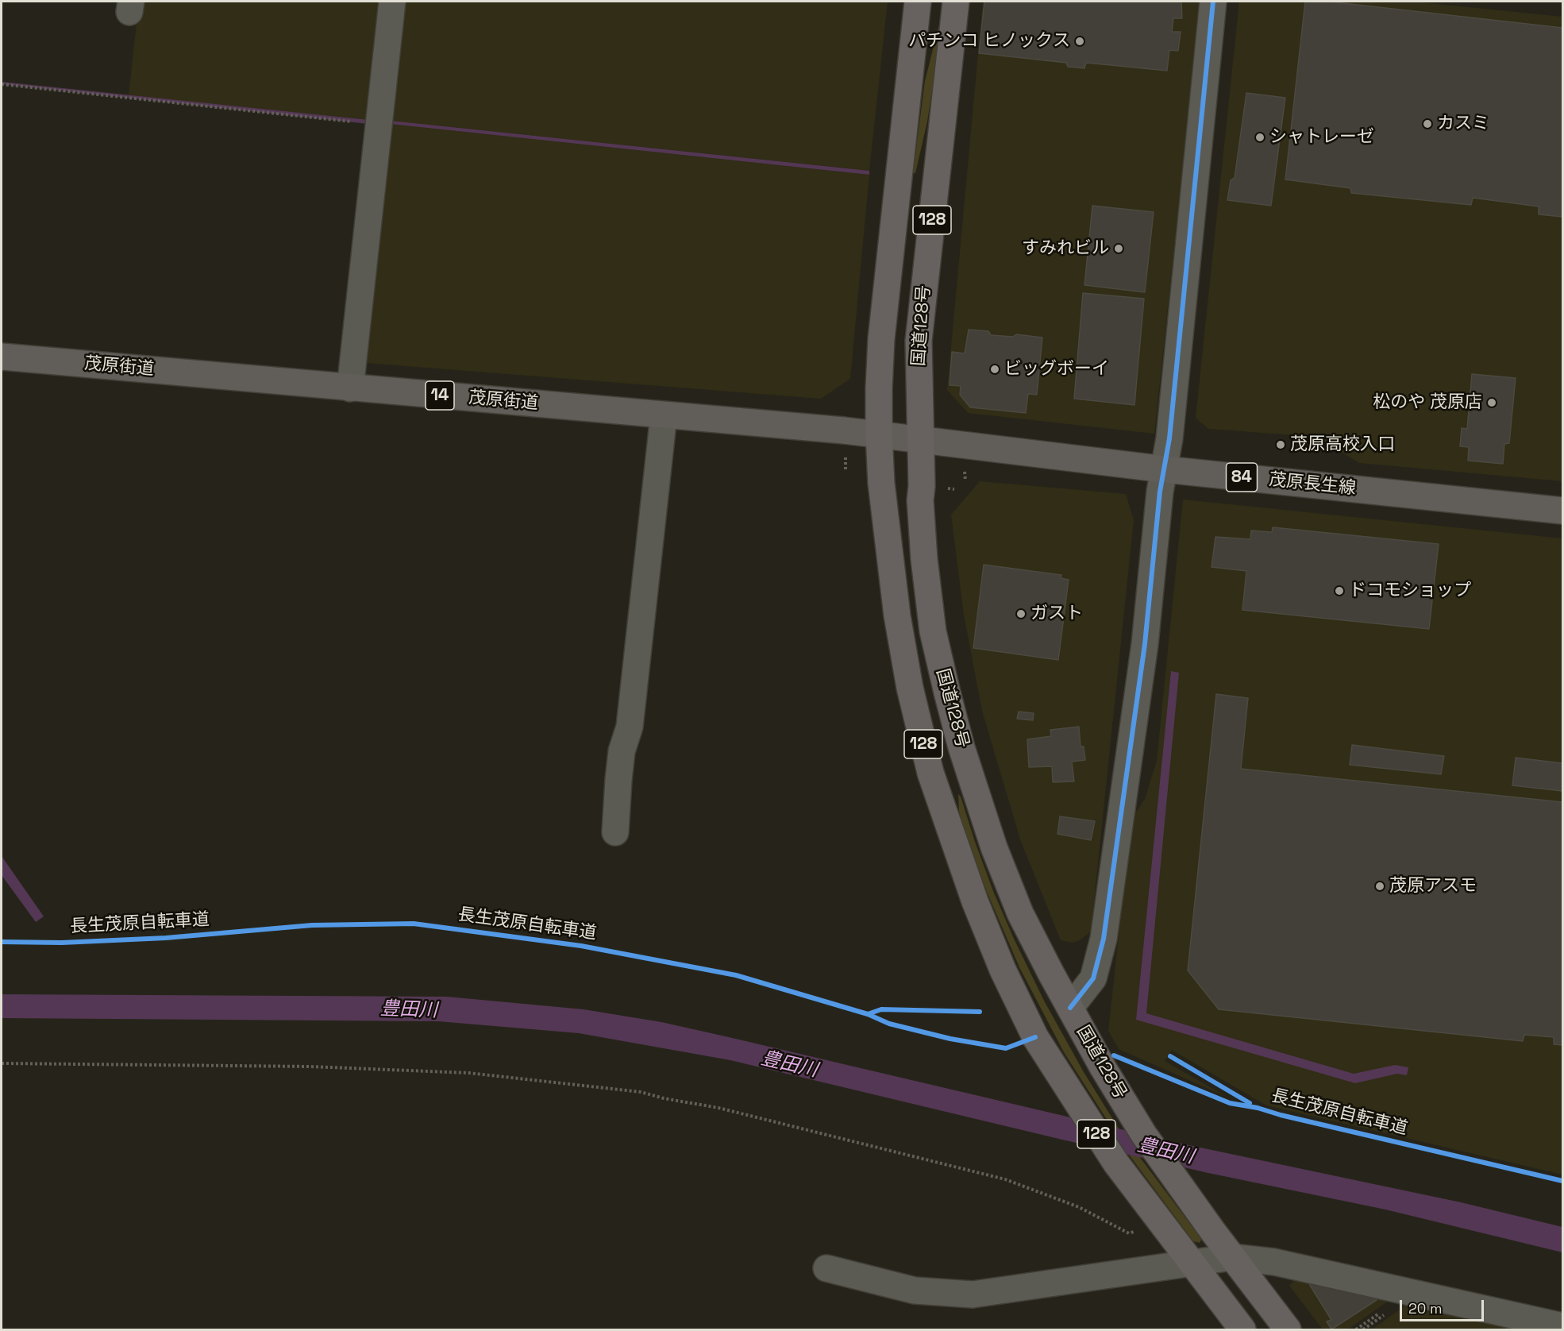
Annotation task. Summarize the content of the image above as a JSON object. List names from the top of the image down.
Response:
{
  "streets": {
    "highway": ["128", "国道128号"],
    "main road": [
      "茂原街道",
      "14",
      "84",
      "茂原長生線"
    ],
    "cycle path": ["長生茂原自転車道"]
  },
  "crossings": [
    ["国道128号", "茂原街道"],
    ["国道128号", "茂原長生線"],
    ["茂原街道", "茂原長生線"]
  ],
  "water": ["豊田川"],
  "places": [
    "パチンコ ヒノックス",
    "カスミ",
    "シャトレーゼ",
    "すみれビル",
    "ビッグボーイ",
    "松のや 茂原店",
    "茂原高校入口",
    "ドコモショップ",
    "ガスト",
    "茂原アスモ"
  ],
  "scale_bar": "20 m"
}
